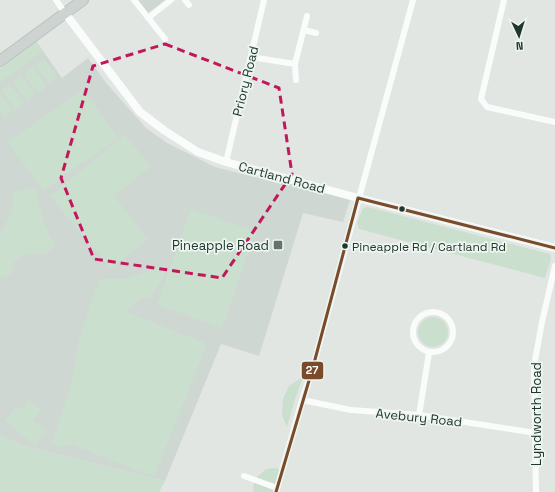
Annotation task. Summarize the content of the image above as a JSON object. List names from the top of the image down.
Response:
{
  "streets": {
    "street": [
      "Priory Road",
      "Cartland Road",
      "Lyndworth Road",
      "Avebury Road"
    ]
  },
  "crossings": [
    ["Priory Road", "Cartland Road"],
    ["Lyndworth Road", "Avebury Road"]
  ],
  "places": {
    "transit": ["Pineapple Road"],
    "other": ["Pineapple Rd / Cartland Rd"]
  },
  "lines": ["transit line 27"],
  "north": "bottom"
}
